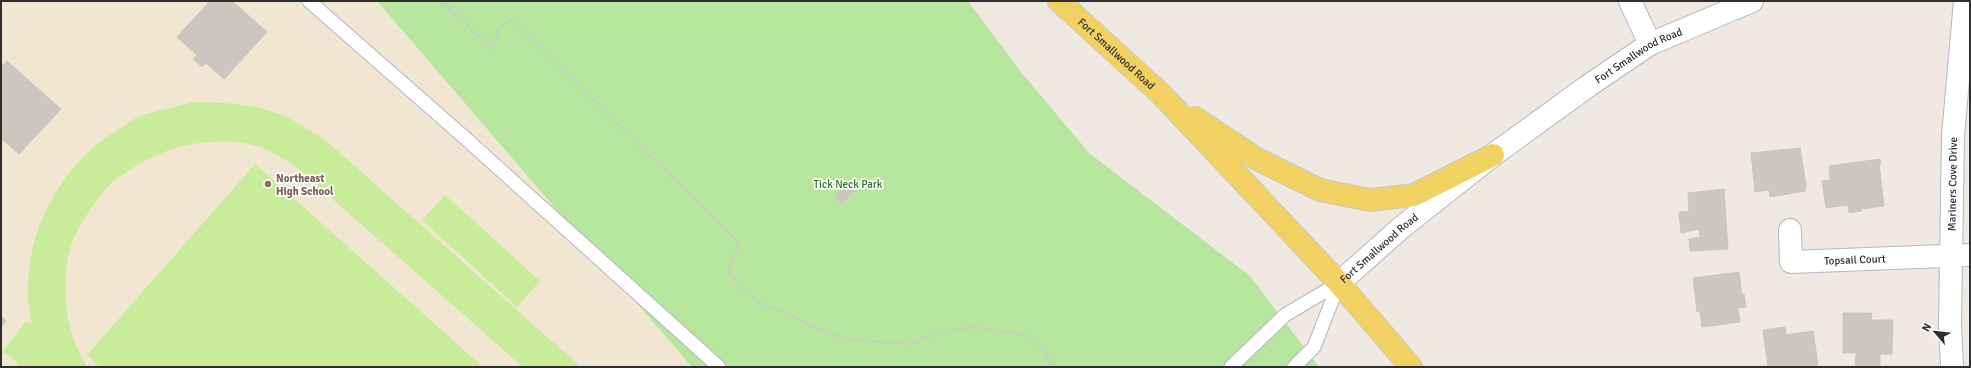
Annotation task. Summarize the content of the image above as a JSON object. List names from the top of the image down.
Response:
{
  "streets": {
    "main road": ["Fort Smallwood Road"],
    "street": ["Mariners Cove Drive", "Topsail Court"]
  },
  "crossings": [
    ["Mariners Cove Drive", "Topsail Court"]
  ],
  "parks": ["Tick Neck Park"],
  "places": ["Northeast High School"],
  "north": "top left"
}
